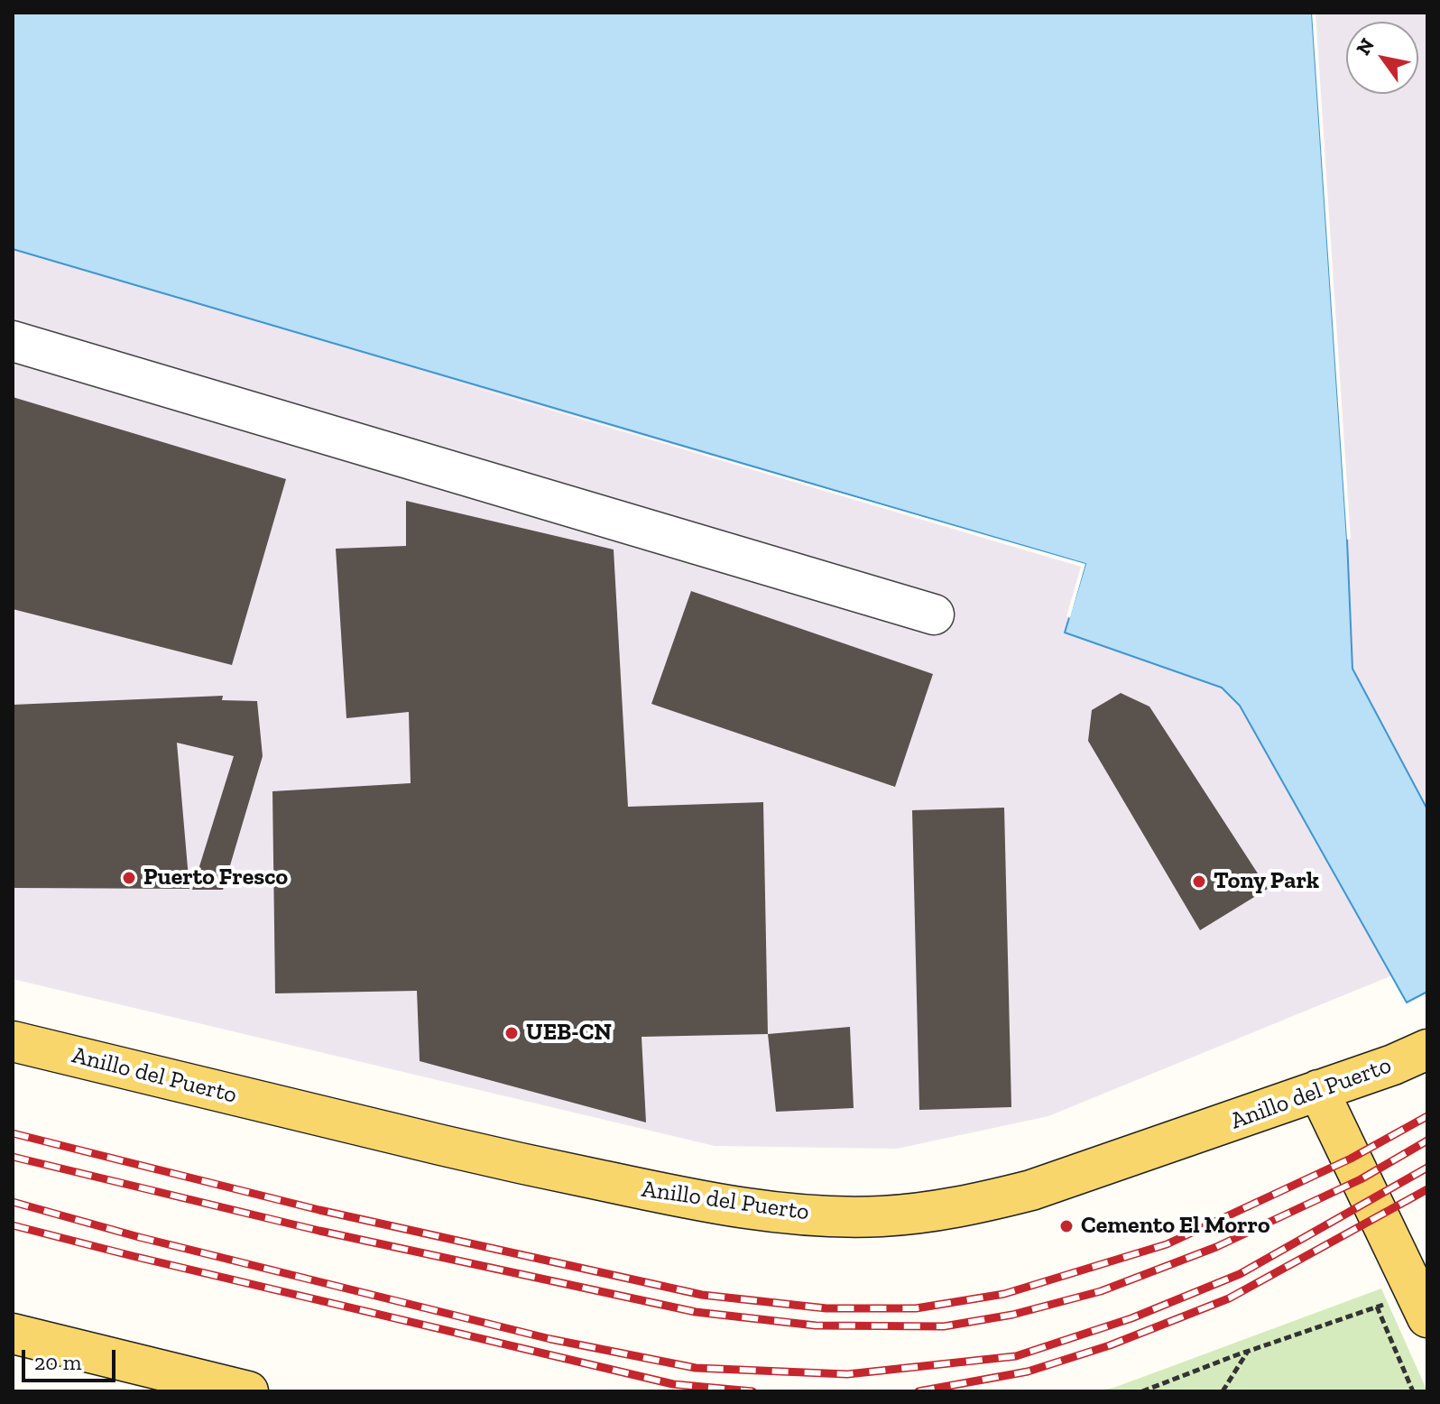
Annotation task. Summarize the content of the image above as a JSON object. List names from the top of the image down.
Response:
{
  "streets": {
    "main road": ["Anillo del Puerto"]
  },
  "places": [
    "Puerto Fresco",
    "Tony Park",
    "UEB-CN",
    "Cemento El Morro"
  ],
  "scale_bar": "20 m",
  "north": "top left"
}
